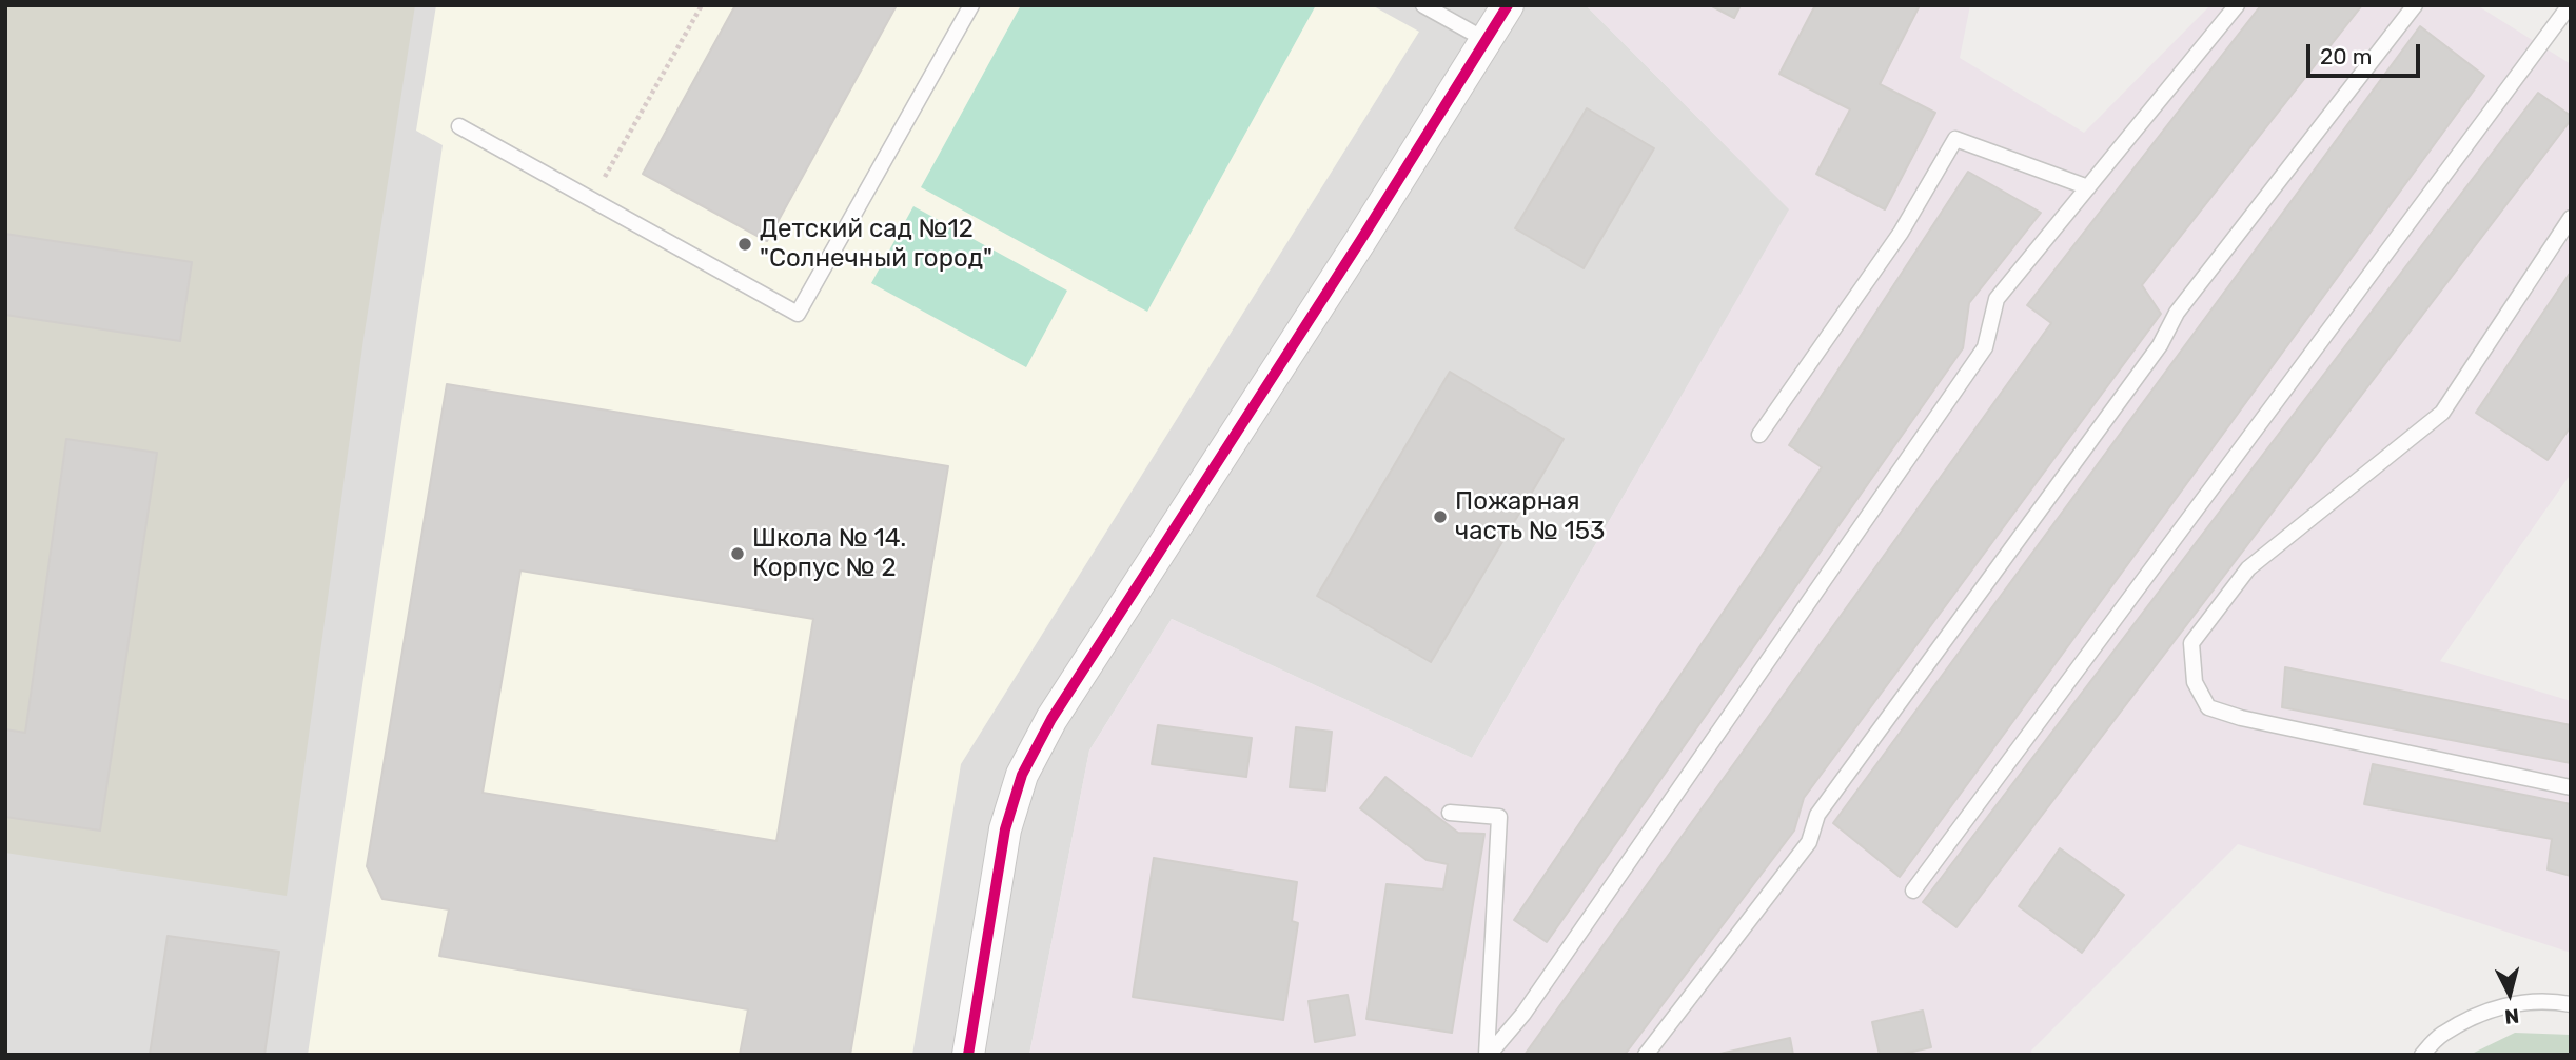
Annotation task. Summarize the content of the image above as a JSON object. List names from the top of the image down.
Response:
{
  "places": ["Детский сад №12 \"Солнечный город\"", "Пожарная часть № 153", "Школа № 14. Корпус № 2"],
  "scale_bar": "20 m",
  "north": "bottom"
}
